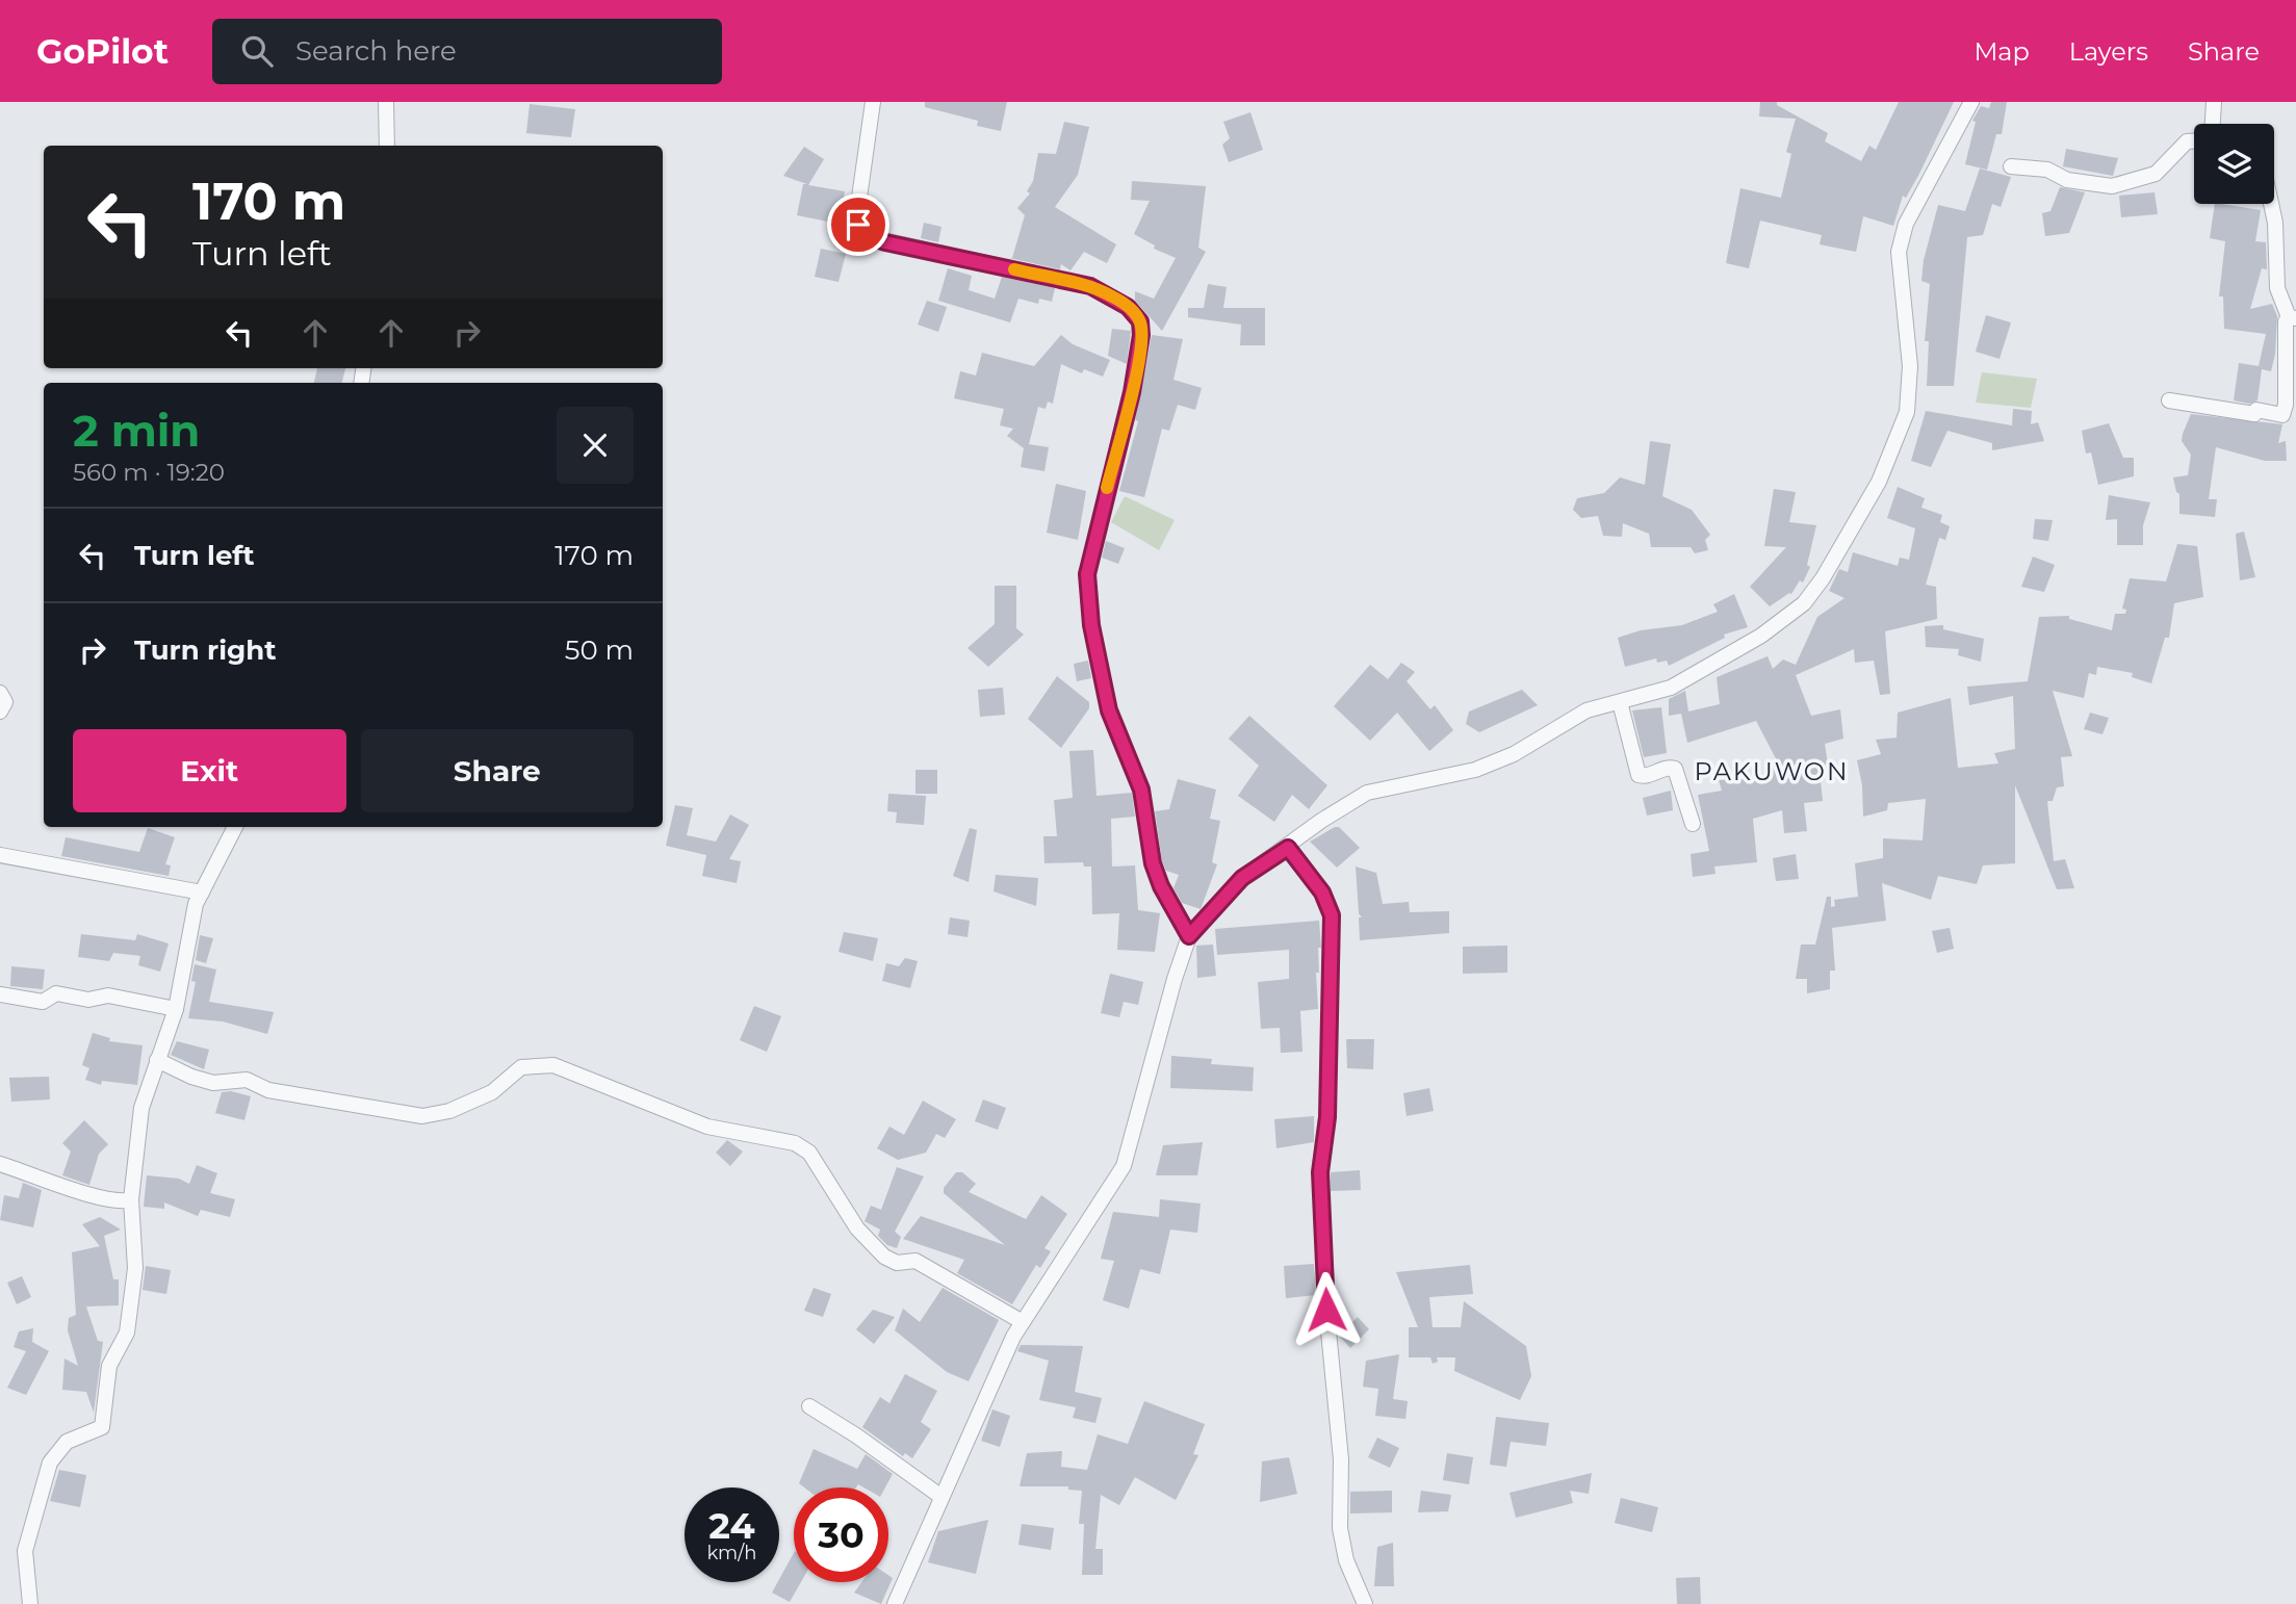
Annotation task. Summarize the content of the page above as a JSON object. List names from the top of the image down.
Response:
{
  "districts": ["PAKUWON"],
  "page": {
    "header": "GoPilot",
    "search": "Search here",
    "nav": ["Map", "Layers", "Share"],
    "turn": ["170 m", "Turn left"],
    "heading": ["2 min", "560 m · 19:20"],
    "list": [
      {
        "name": "Turn left",
        "value": "170 m"
      },
      {
        "name": "Turn right",
        "value": "50 m"
      }
    ],
    "buttons": ["Exit", "Share"],
    "speed": "24 km/h",
    "limit": "30"
  }
}
